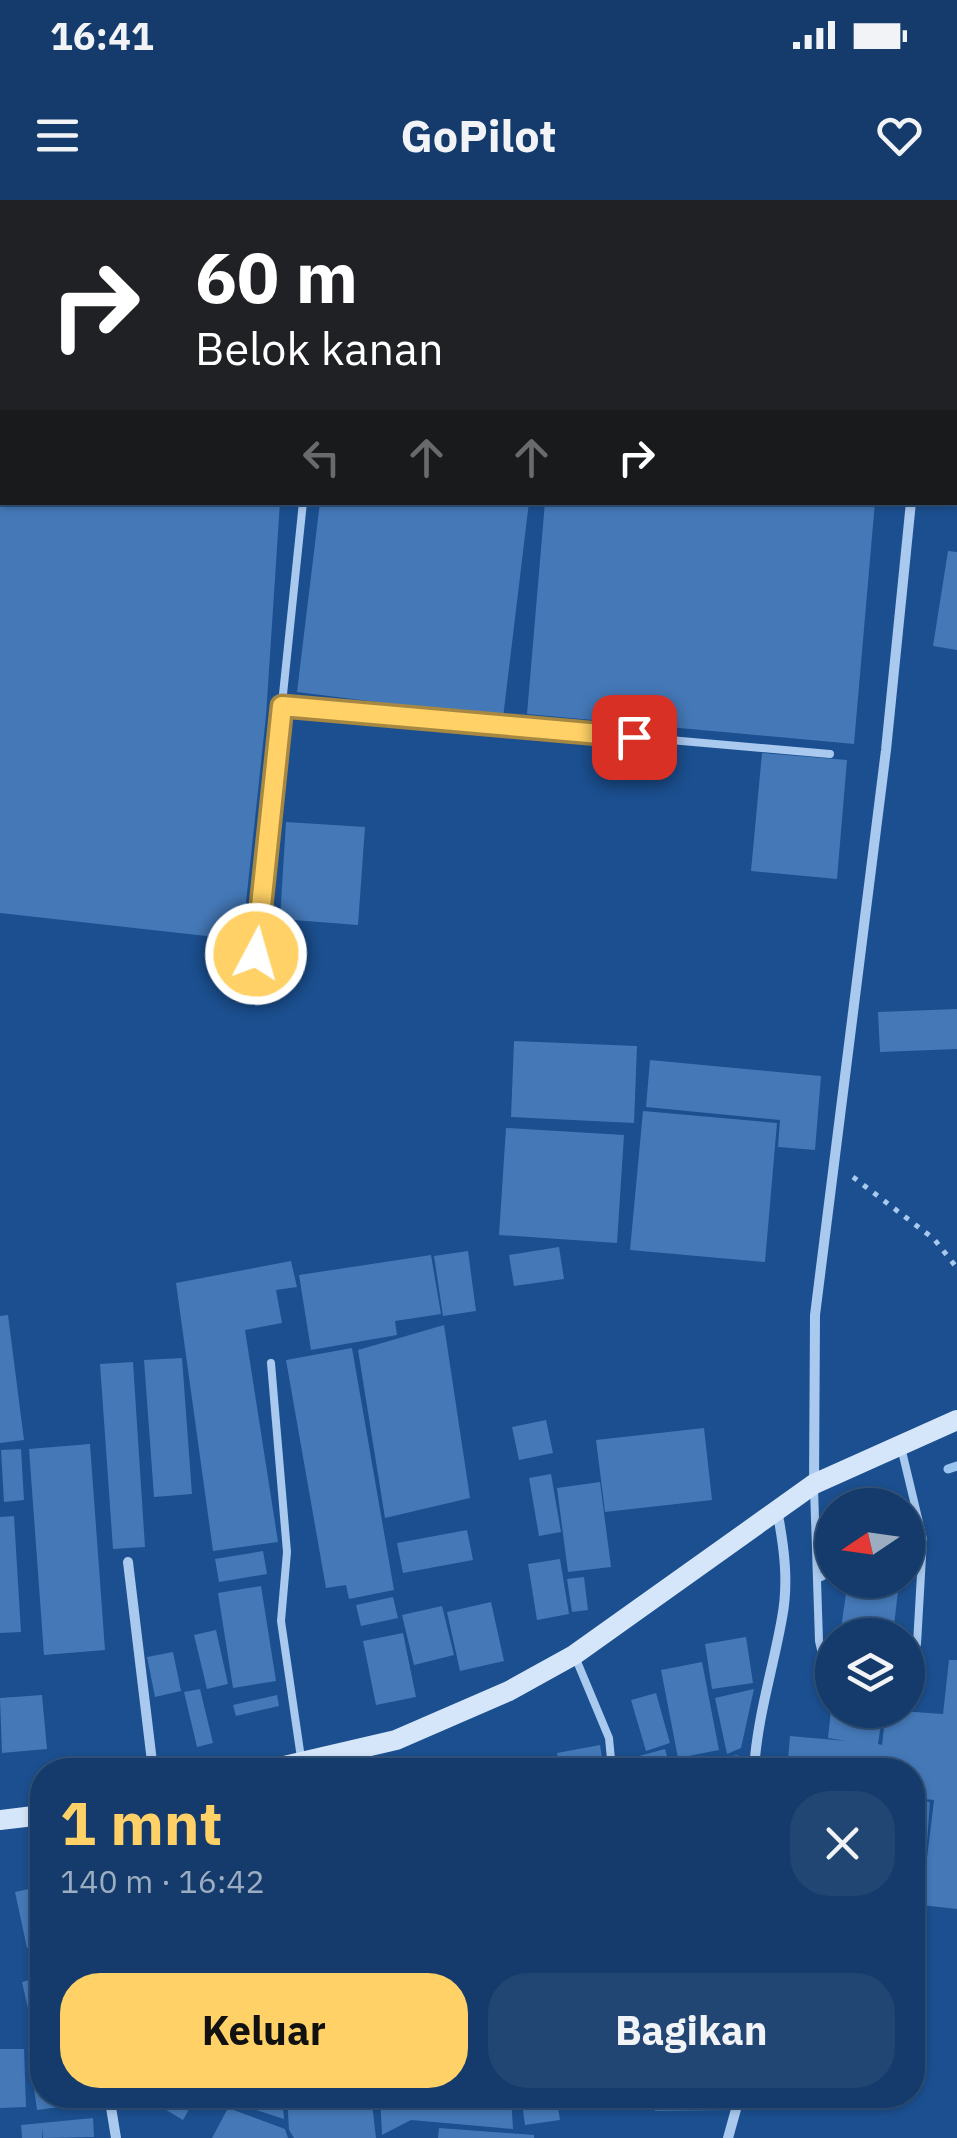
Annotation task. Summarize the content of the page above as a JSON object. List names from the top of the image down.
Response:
{
  "north": "left",
  "page": {
    "status": "16:41",
    "header": "GoPilot",
    "turn": ["60 m", "Belok kanan"],
    "heading": ["1 mnt", "140 m · 16:42"],
    "buttons": ["Keluar", "Bagikan"]
  }
}
